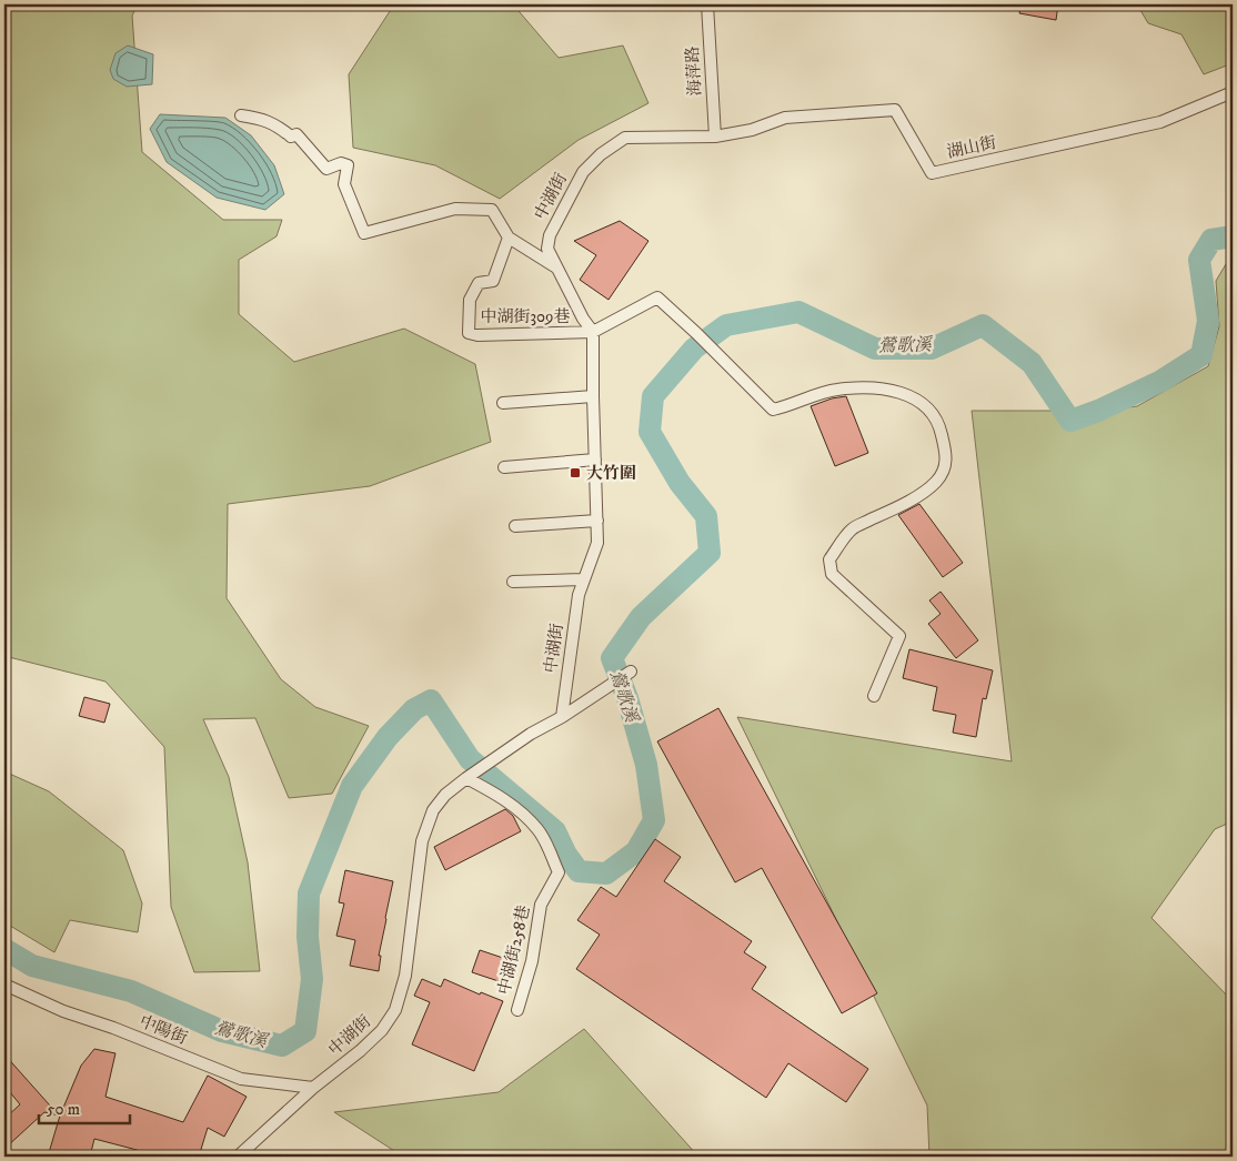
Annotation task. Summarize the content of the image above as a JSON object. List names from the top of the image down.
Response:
{
  "streets": {
    "street": [
      "海萍路",
      "湖山街",
      "中湖街",
      "中湖街309巷",
      "中湖街258巷",
      "中陽街"
    ]
  },
  "crossings": [
    ["海萍路", "湖山街"],
    ["海萍路", "中湖街"],
    ["湖山街", "中湖街"],
    ["中湖街", "中湖街309巷"],
    ["中湖街", "中湖街258巷"],
    ["中湖街", "中陽街"]
  ],
  "water": ["鶯歌溪"],
  "places": {
    "transit": ["大竹圍"]
  },
  "scale_bar": "50 m"
}
